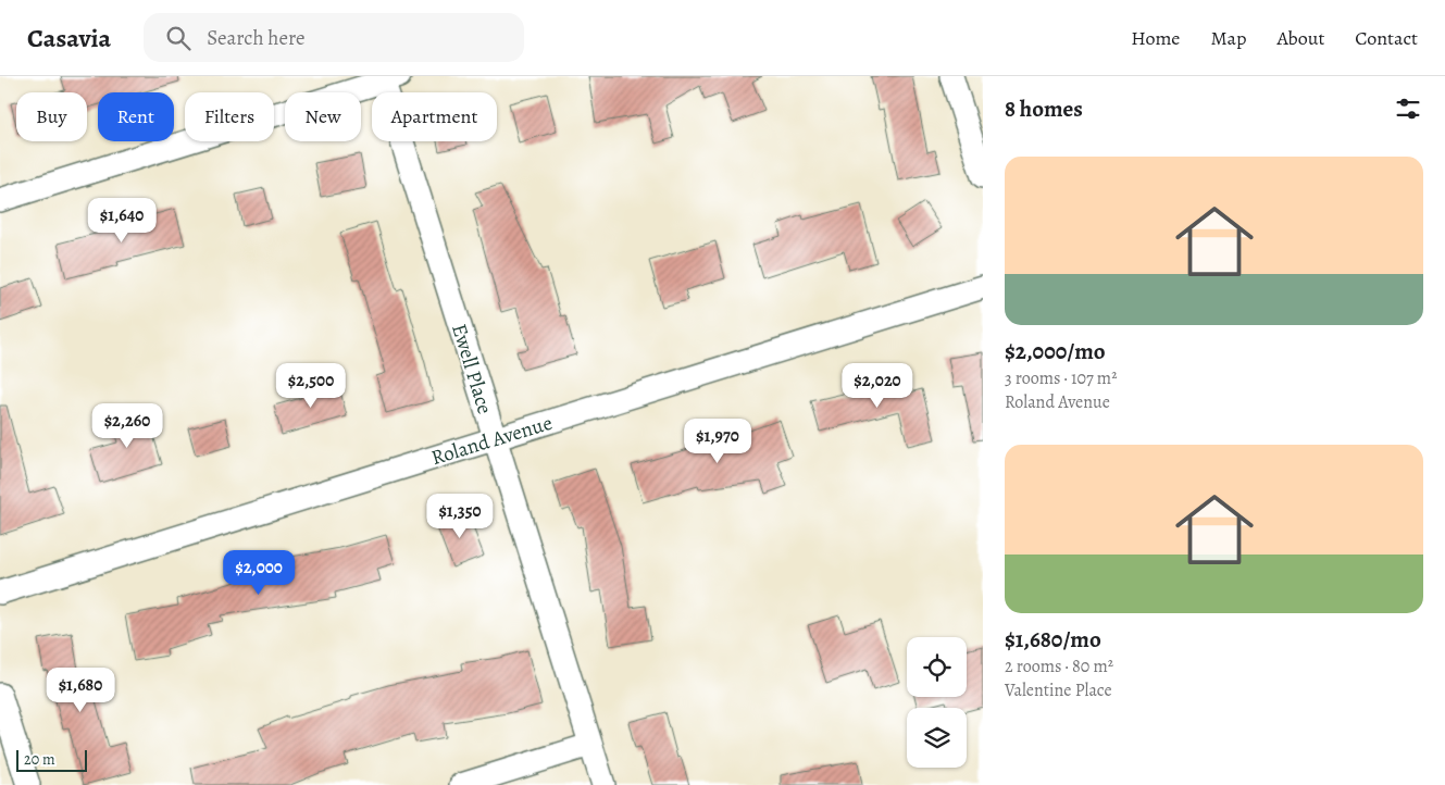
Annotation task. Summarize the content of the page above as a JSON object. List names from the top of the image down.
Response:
{
  "streets": {
    "street": ["Ewell Place", "Roland Avenue"]
  },
  "crossings": [
    ["Ewell Place", "Roland Avenue"]
  ],
  "scale_bar": "20 m",
  "page": {
    "header": "Casavia",
    "search": "Search here",
    "nav": [
      "Home",
      "Map",
      "About",
      "Contact"
    ],
    "heading": "8 homes",
    "chip": [
      "Buy",
      "Rent",
      "Filters",
      "New",
      "Apartment"
    ],
    "list": [
      {
        "name": "$2,000/mo",
        "note": "3 rooms · 107 m² · Roland Avenue"
      },
      {
        "name": "$1,680/mo",
        "note": "2 rooms · 80 m² · Valentine Place"
      }
    ],
    "price": [
      "$1,640",
      "$2,500",
      "$2,020",
      "$2,260",
      "$1,970",
      "$1,350",
      "$2,000",
      "$1,680"
    ],
    "scale": "20 m"
  }
}
